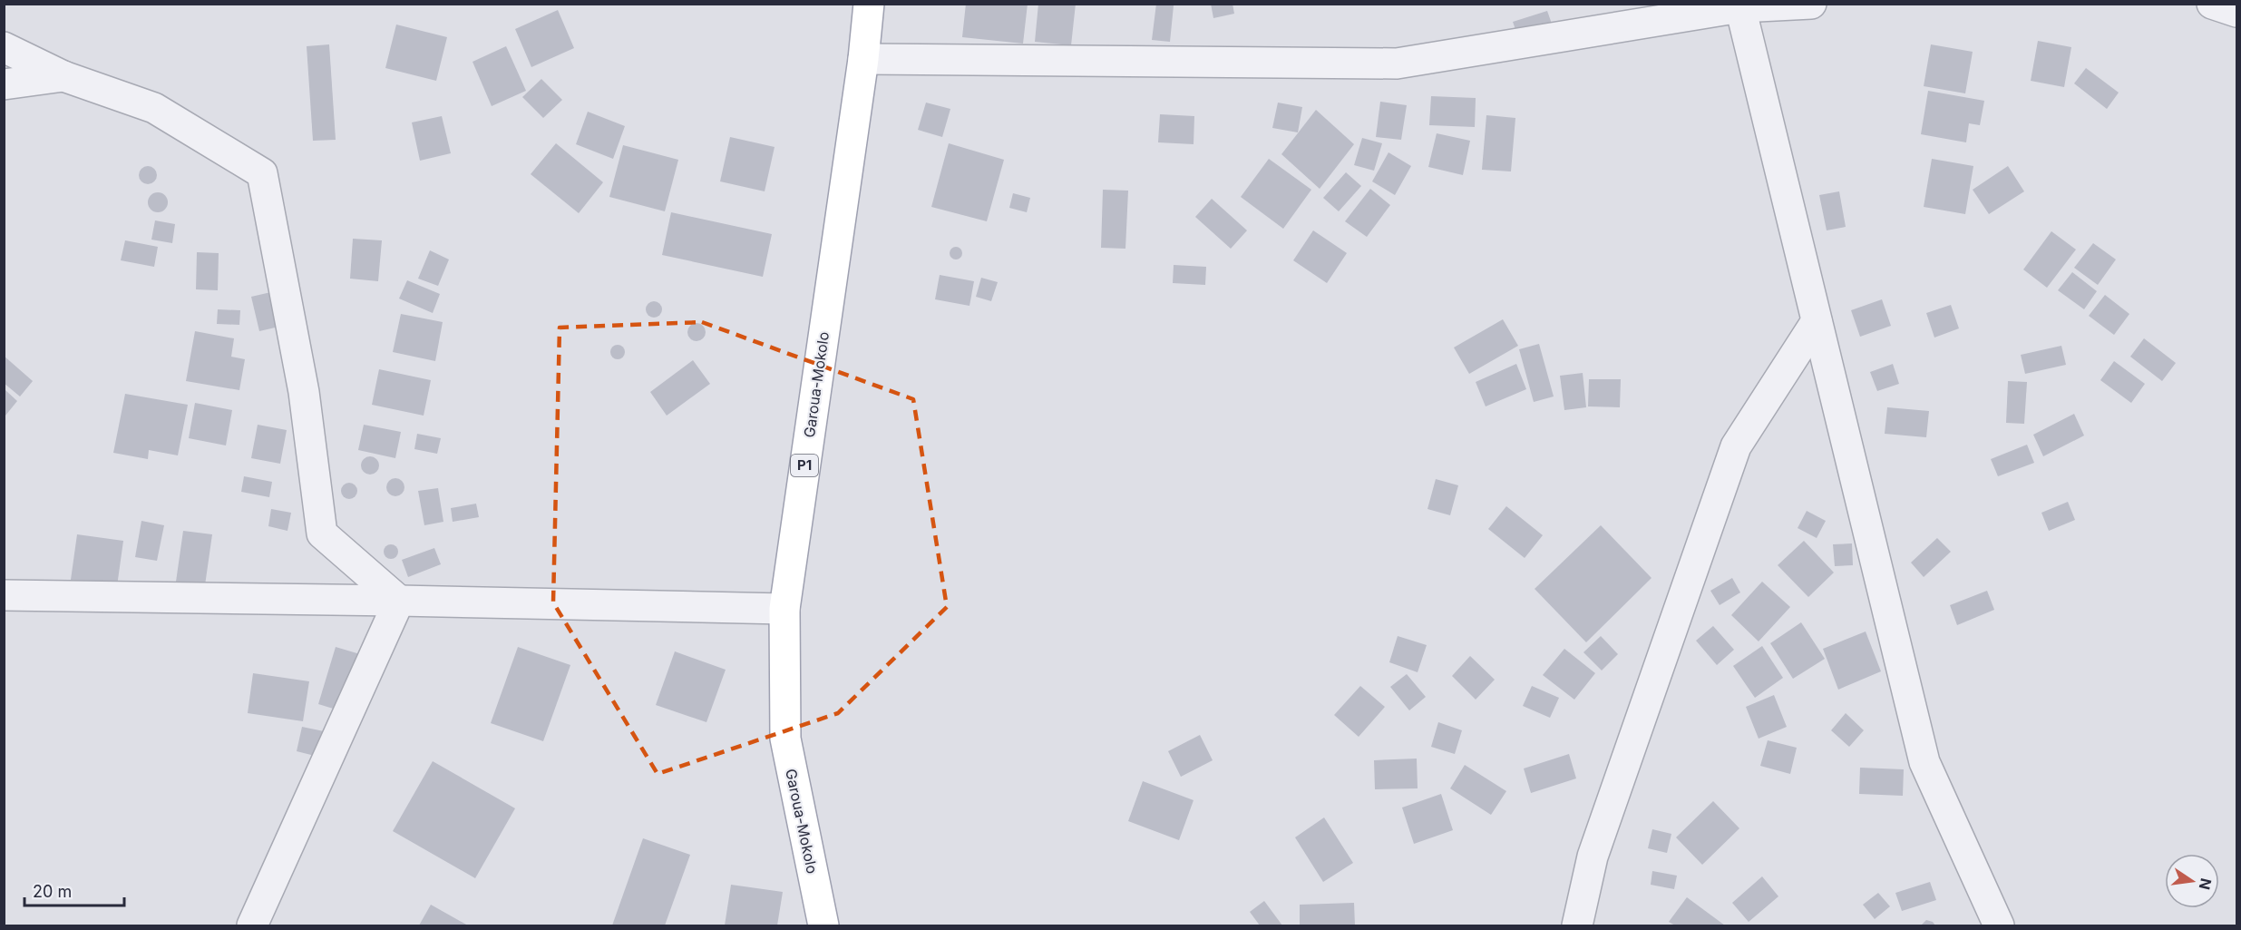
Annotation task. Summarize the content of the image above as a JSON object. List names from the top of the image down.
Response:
{
  "streets": {
    "main road": ["Garoua-Mokolo", "P1"]
  },
  "scale_bar": "20 m",
  "north": "right"
}
